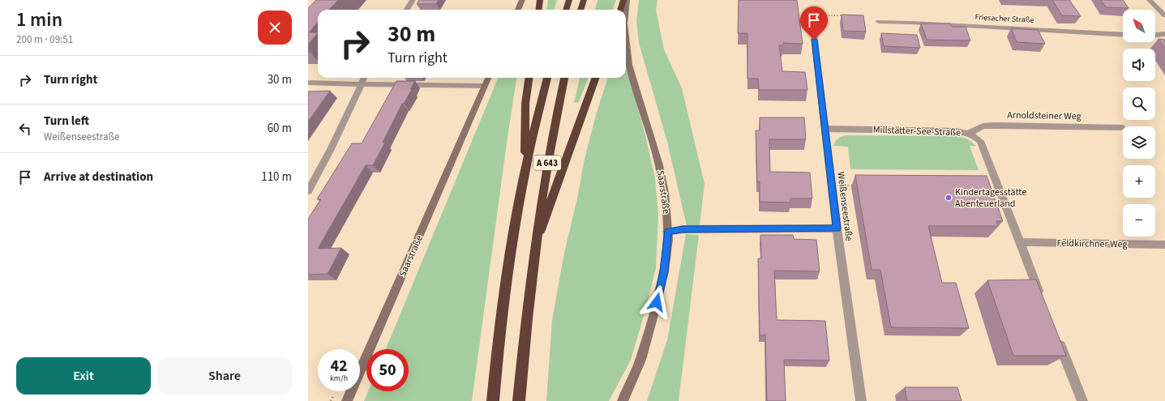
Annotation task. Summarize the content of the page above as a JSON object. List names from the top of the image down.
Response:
{
  "streets": {
    "highway": ["A 643"],
    "main road": ["Saarstraße"],
    "street": [
      "Friesacher Straße",
      "Arnoldsteiner Weg",
      "Millstätter-See-Straße",
      "Weißenseestraße",
      "Feldkirchner Weg"
    ]
  },
  "crossings": [
    ["Arnoldsteiner Weg", "Millstätter-See-Straße"],
    ["Millstätter-See-Straße", "Weißenseestraße"],
    ["Millstätter-See-Straße", "Feldkirchner Weg"]
  ],
  "places": ["Kindertagesstätte Abenteuerland"],
  "north": "top left",
  "page": {
    "heading": ["1 min", "200 m · 09:51"],
    "map_buttons": ["+", "−"],
    "turn": ["30 m", "Turn right"],
    "list": [
      {
        "name": "Turn right",
        "value": "30 m"
      },
      {
        "name": "Turn left",
        "note": "Weißenseestraße",
        "value": "60 m"
      },
      {
        "name": "Arrive at destination",
        "value": "110 m"
      }
    ],
    "speed": "42 km/h",
    "limit": "50",
    "buttons": ["Exit", "Share"]
  }
}
